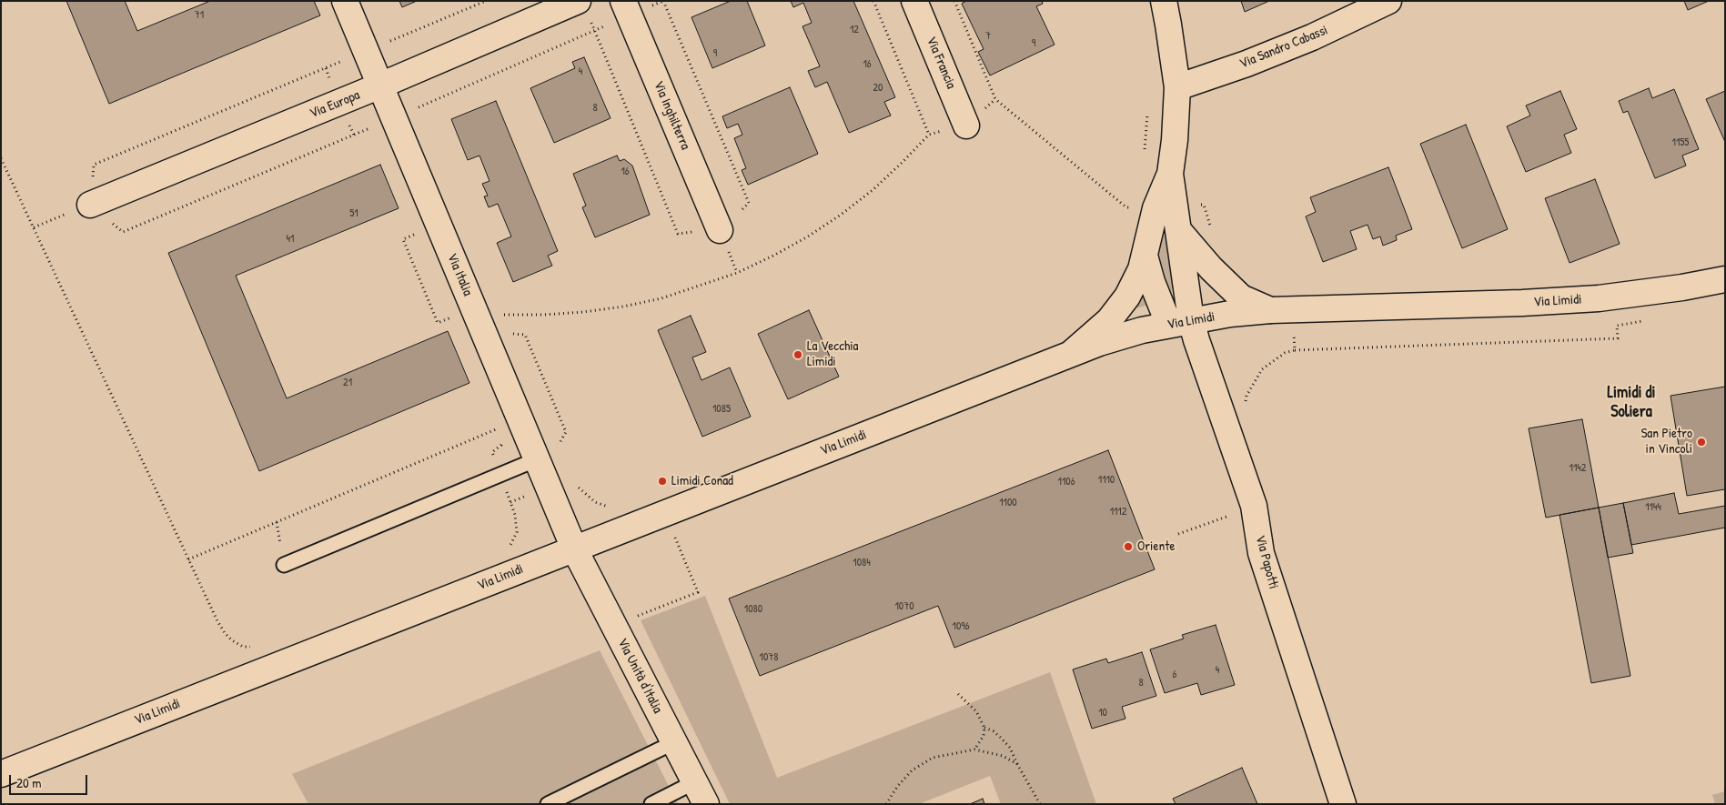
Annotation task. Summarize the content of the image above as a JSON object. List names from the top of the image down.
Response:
{
  "streets": {
    "street": [
      "Via Sandro Cabassi",
      "Via Francia",
      "Via Europa",
      "Via Inghilterra",
      "Via Italia",
      "Via Limidi",
      "Via Papotti",
      "Via Unità d'Italia"
    ]
  },
  "crossings": [
    ["Via Europa", "Via Italia"],
    ["Via Italia", "Via Limidi"],
    ["Via Italia", "Via Unità d'Italia"],
    ["Via Limidi", "Via Papotti"],
    ["Via Limidi", "Via Unità d'Italia"]
  ],
  "districts": ["Limidi di Soliera"],
  "places": [
    "La Vecchia Limidi",
    "San Pietro in Vincoli",
    "Limidi Conad",
    "Oriente"
  ],
  "house_numbers": [
    "71",
    "12",
    "7",
    "9",
    "9",
    "16",
    "4",
    "20",
    "8",
    "1155",
    "16",
    "51",
    "41",
    "21",
    "1085",
    "1142",
    "1110",
    "1106",
    "1100",
    "1144",
    "1112",
    "1084",
    "1070",
    "1080",
    "1096",
    "1078",
    "4",
    "6",
    "8",
    "10"
  ],
  "scale_bar": "20 m"
}
